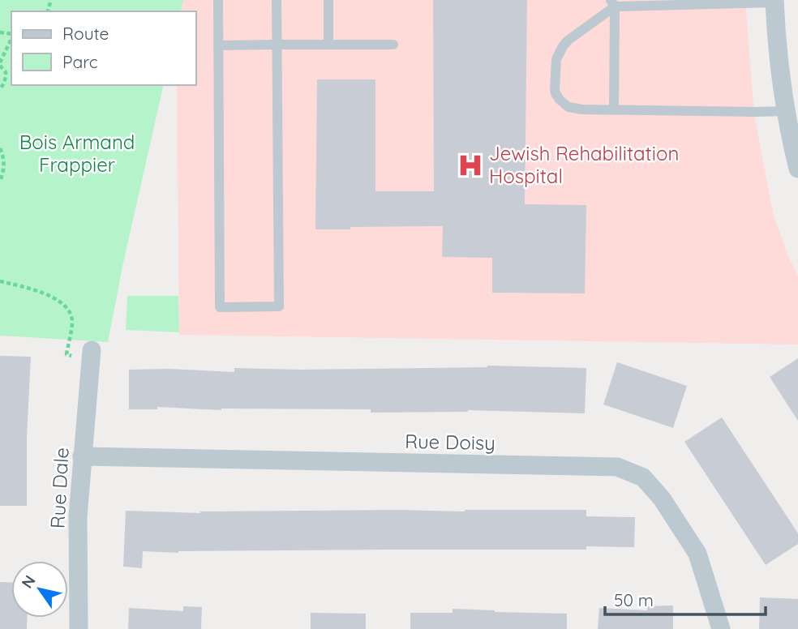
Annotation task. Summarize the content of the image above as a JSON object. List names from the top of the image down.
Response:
{
  "streets": {
    "street": ["Rue Doisy", "Rue Dale"]
  },
  "crossings": [
    ["Rue Doisy", "Rue Dale"]
  ],
  "parks": ["Bois Armand Frappier"],
  "places": {
    "hospital": ["Jewish Rehabilitation Hospital"]
  },
  "legend": ["Route", "Parc"],
  "scale_bar": "50 m",
  "north": "top left"
}
